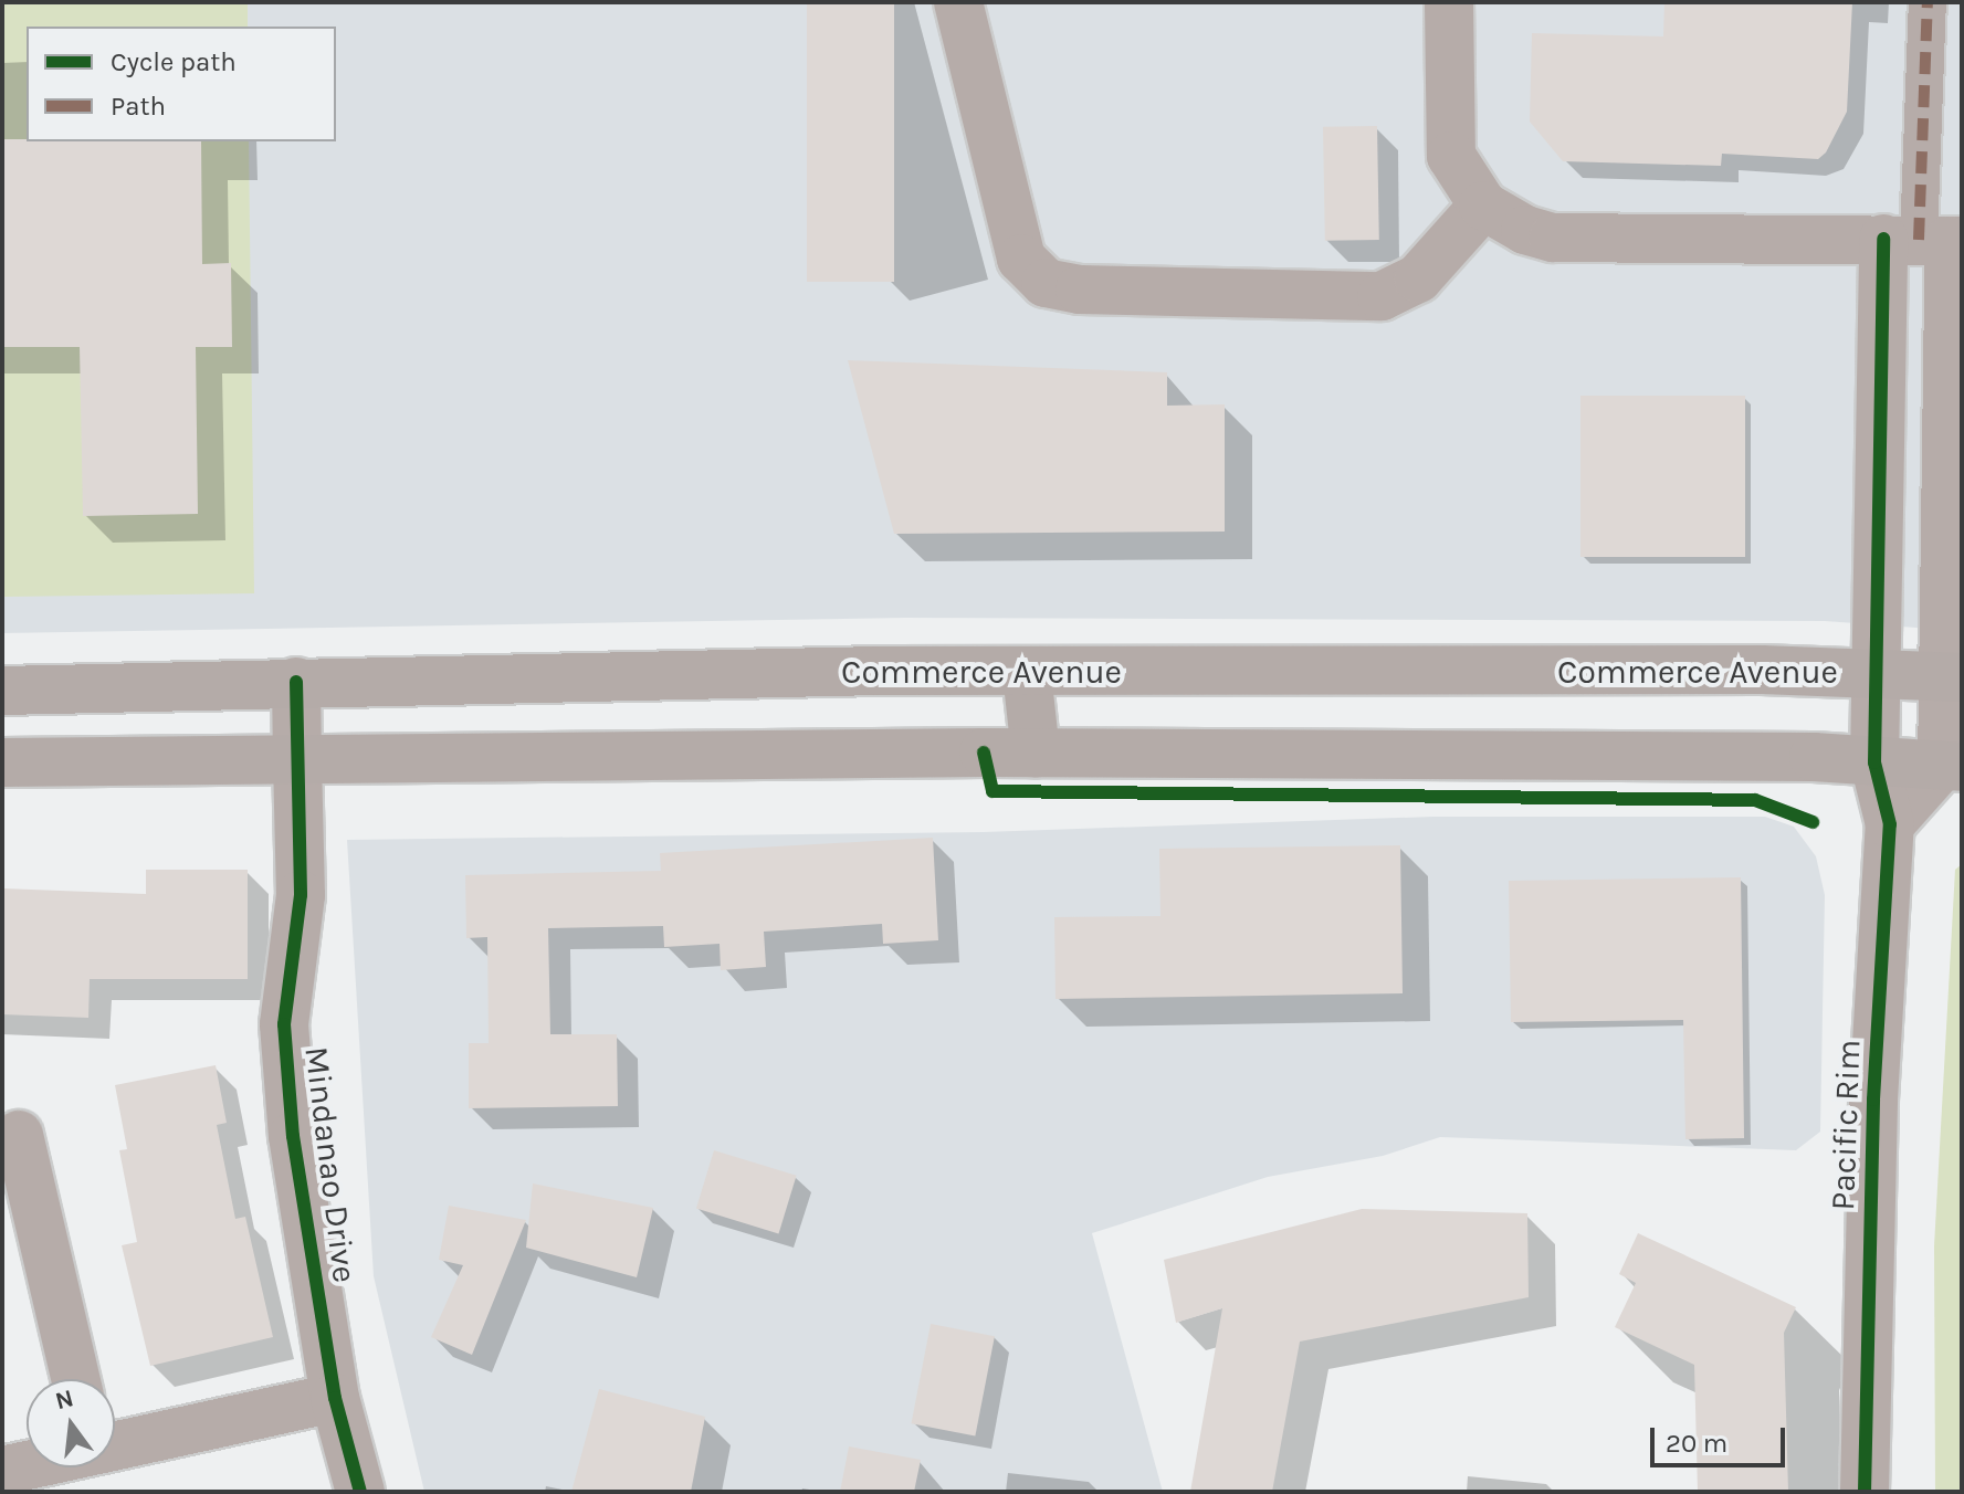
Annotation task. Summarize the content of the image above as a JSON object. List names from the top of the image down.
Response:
{
  "streets": {
    "main road": ["Commerce Avenue"],
    "street": ["Pacific Rim", "Mindanao Drive"]
  },
  "crossings": [
    ["Commerce Avenue", "Pacific Rim"],
    ["Commerce Avenue", "Mindanao Drive"]
  ],
  "legend": ["Cycle path", "Path"],
  "scale_bar": "20 m",
  "north": "top"
}
